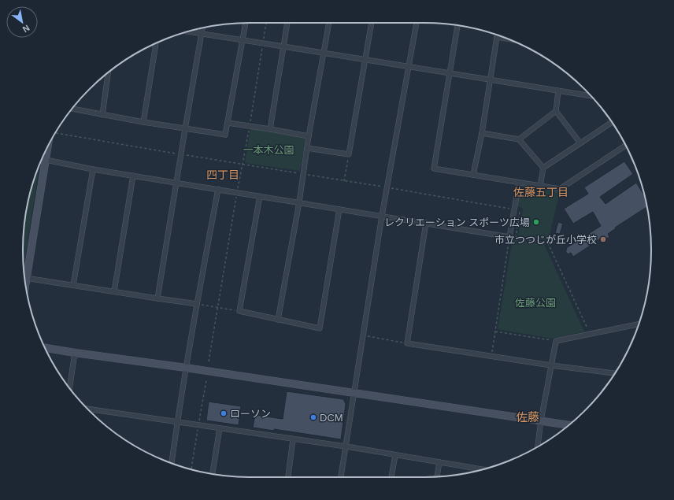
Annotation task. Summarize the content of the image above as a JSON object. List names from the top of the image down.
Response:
{
  "districts": ["四丁目", "佐藤五丁目", "佐藤"],
  "parks": ["一本木公園", "佐藤公園"],
  "places": [
    "レクリエーション スポーツ広場",
    "市立つつじが丘小学校",
    "ローソン",
    "DCM"
  ],
  "north": "bottom right"
}
